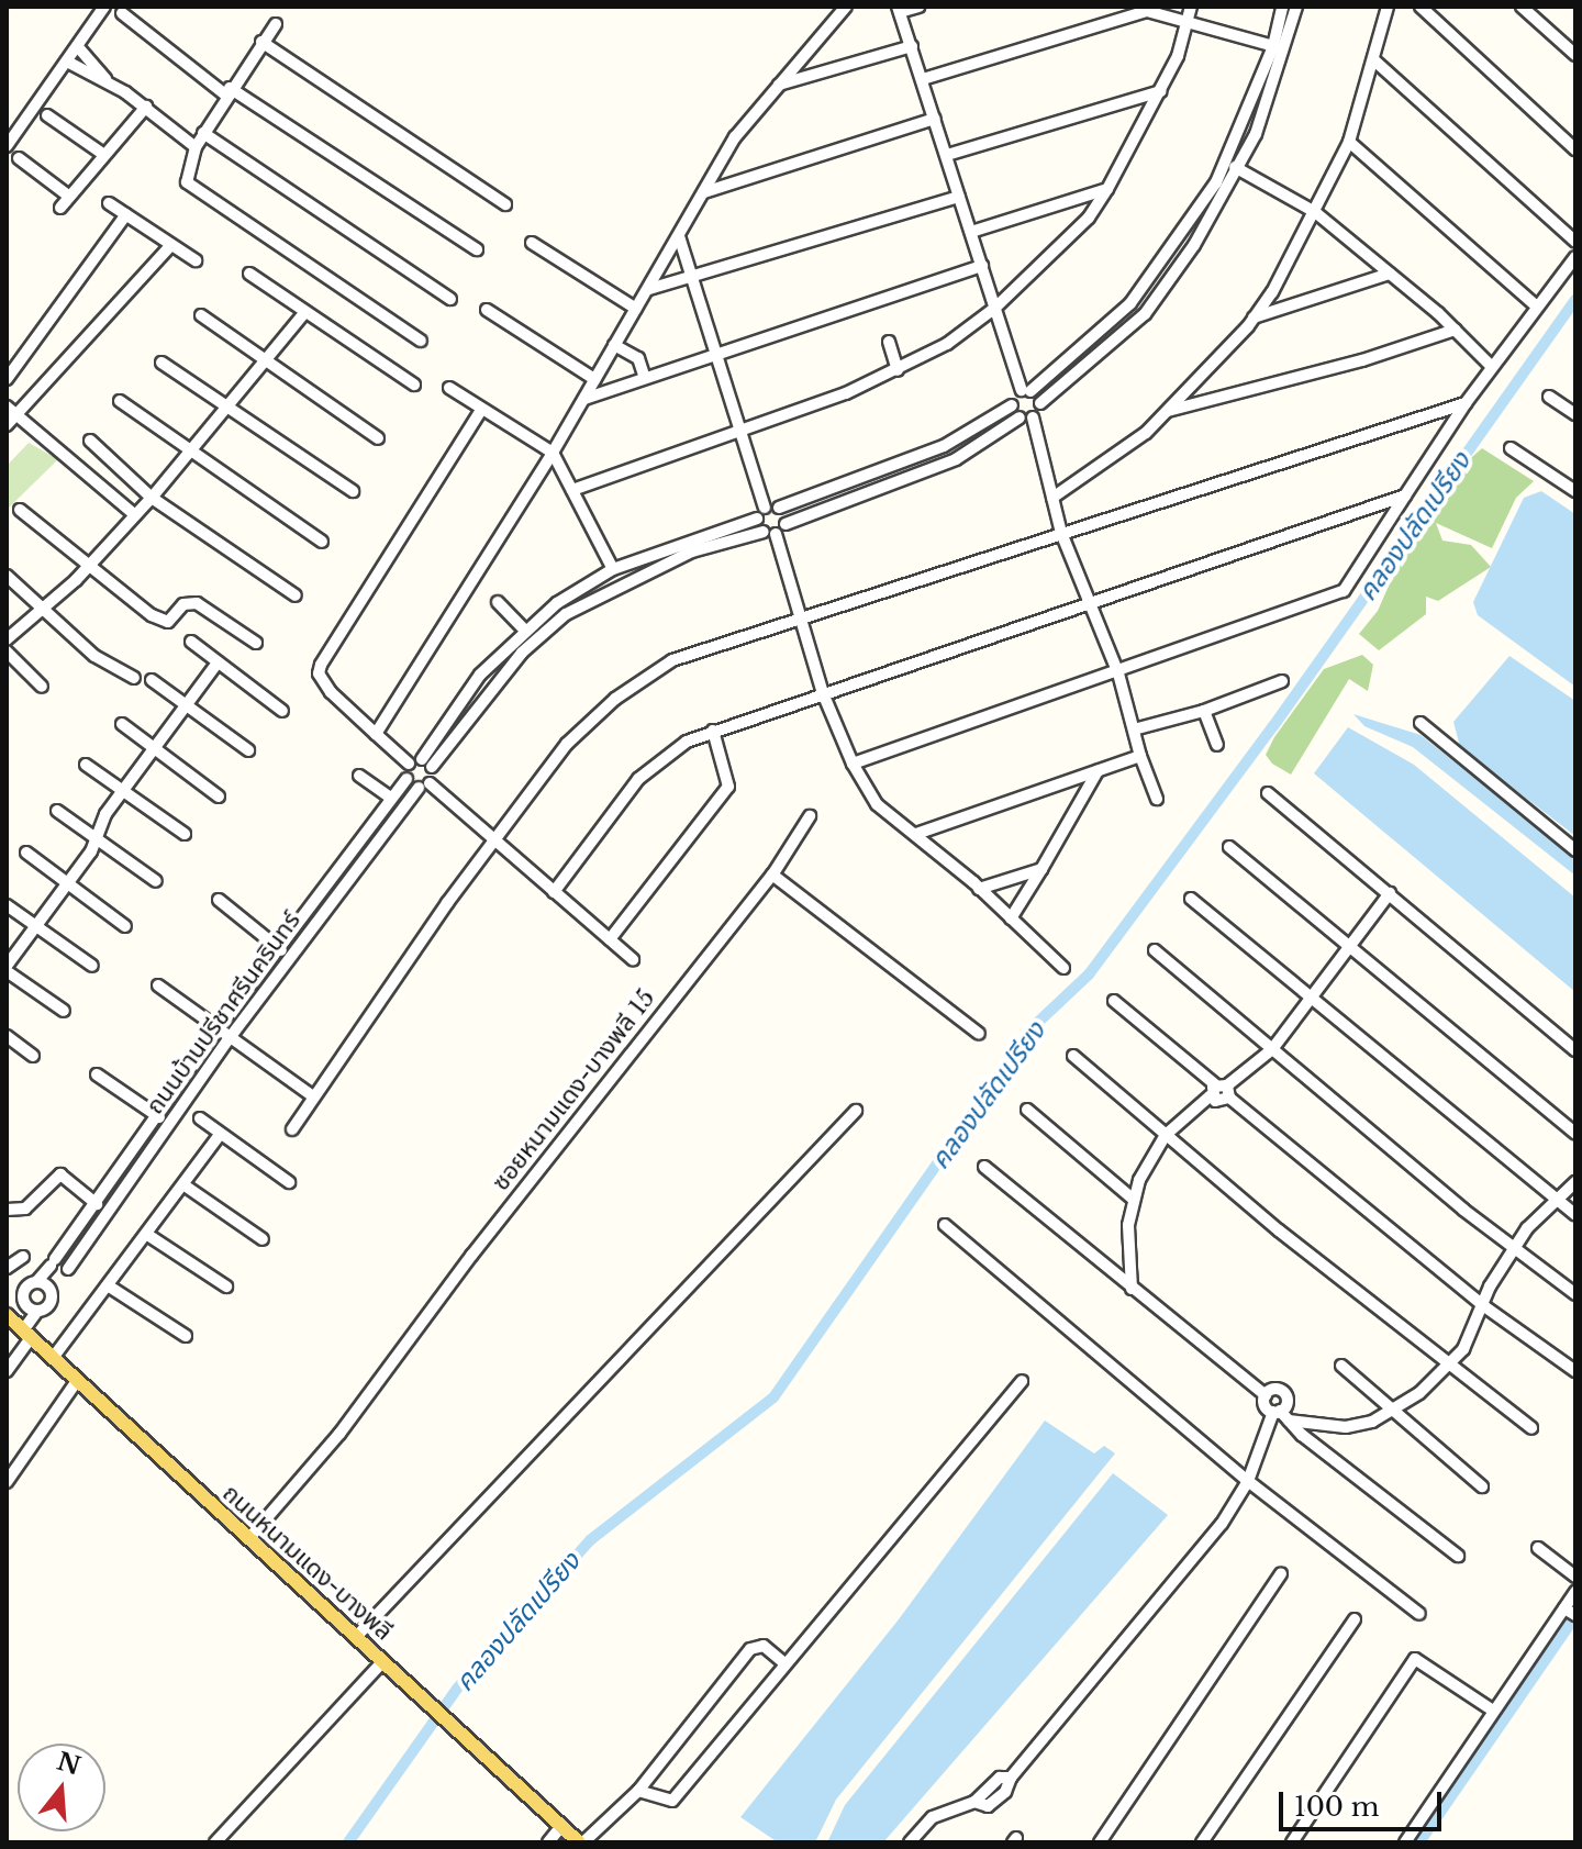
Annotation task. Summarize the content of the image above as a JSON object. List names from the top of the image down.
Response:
{
  "streets": {
    "main road": ["ถนนหนามแดง-บางพลี"],
    "street": ["ถนนบ้านปรีชาศรีนครินทร์", "ซอยหนามแดง-บางพลี 15"]
  },
  "crossings": [
    ["ซอยหนามแดง-บางพลี 15", "ถนนหนามแดง-บางพลี"]
  ],
  "water": ["คลองปลัดเปรียง"],
  "scale_bar": "100 m",
  "north": "top"
}
